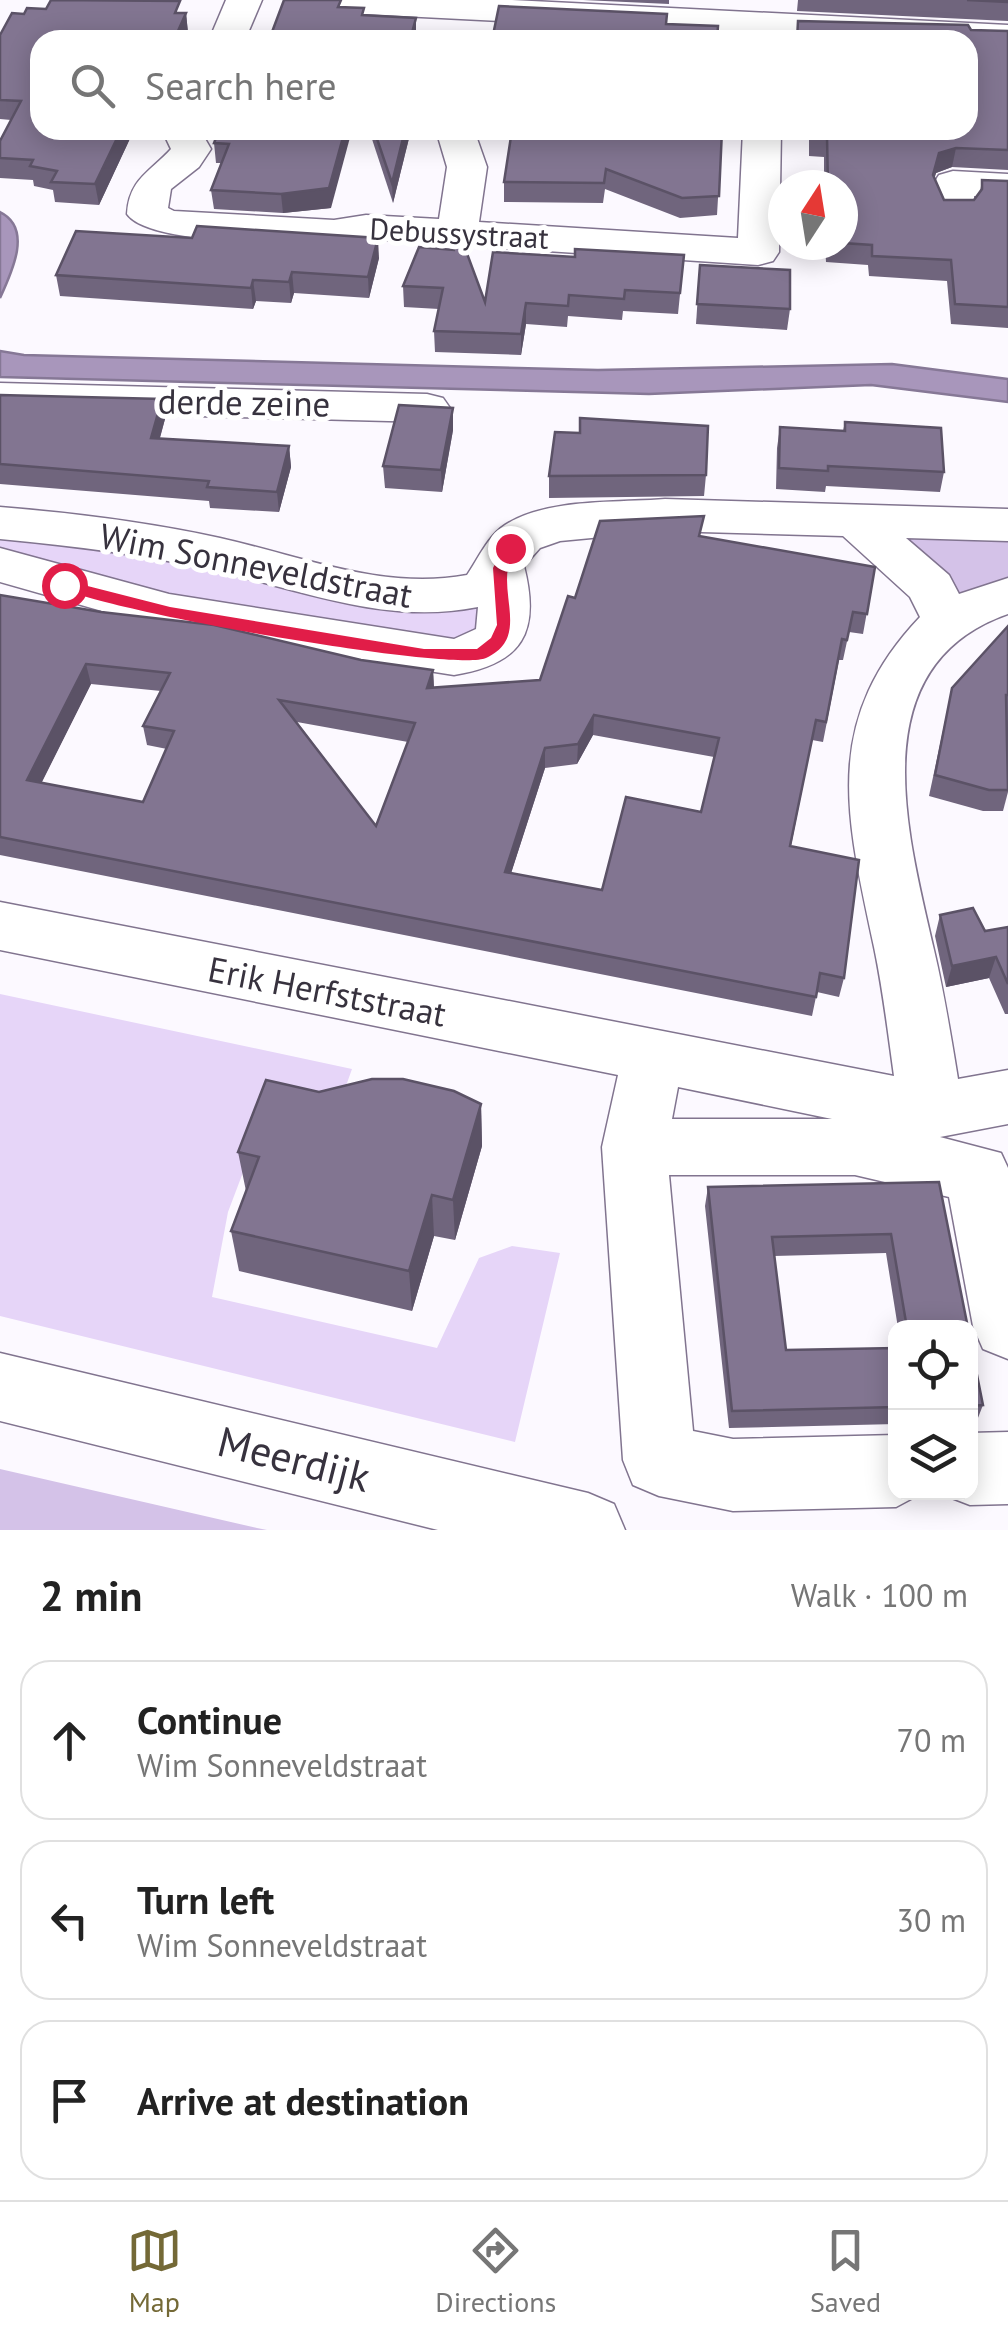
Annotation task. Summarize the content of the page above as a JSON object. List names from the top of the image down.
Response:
{
  "streets": {
    "street": [
      "Debussystraat",
      "derde zeine",
      "Wim Sonneveldstraat",
      "Erik Herfststraat",
      "Meerdijk"
    ]
  },
  "north": "top",
  "page": {
    "search": "Search here",
    "heading": ["2 min", "Walk · 100 m"],
    "list": [
      ["Continue", "Wim Sonneveldstraat", "70 m"],
      ["Turn left", "Wim Sonneveldstraat", "30 m"],
      "Arrive at destination"
    ],
    "nav": ["Map", "Directions", "Saved"]
  }
}
